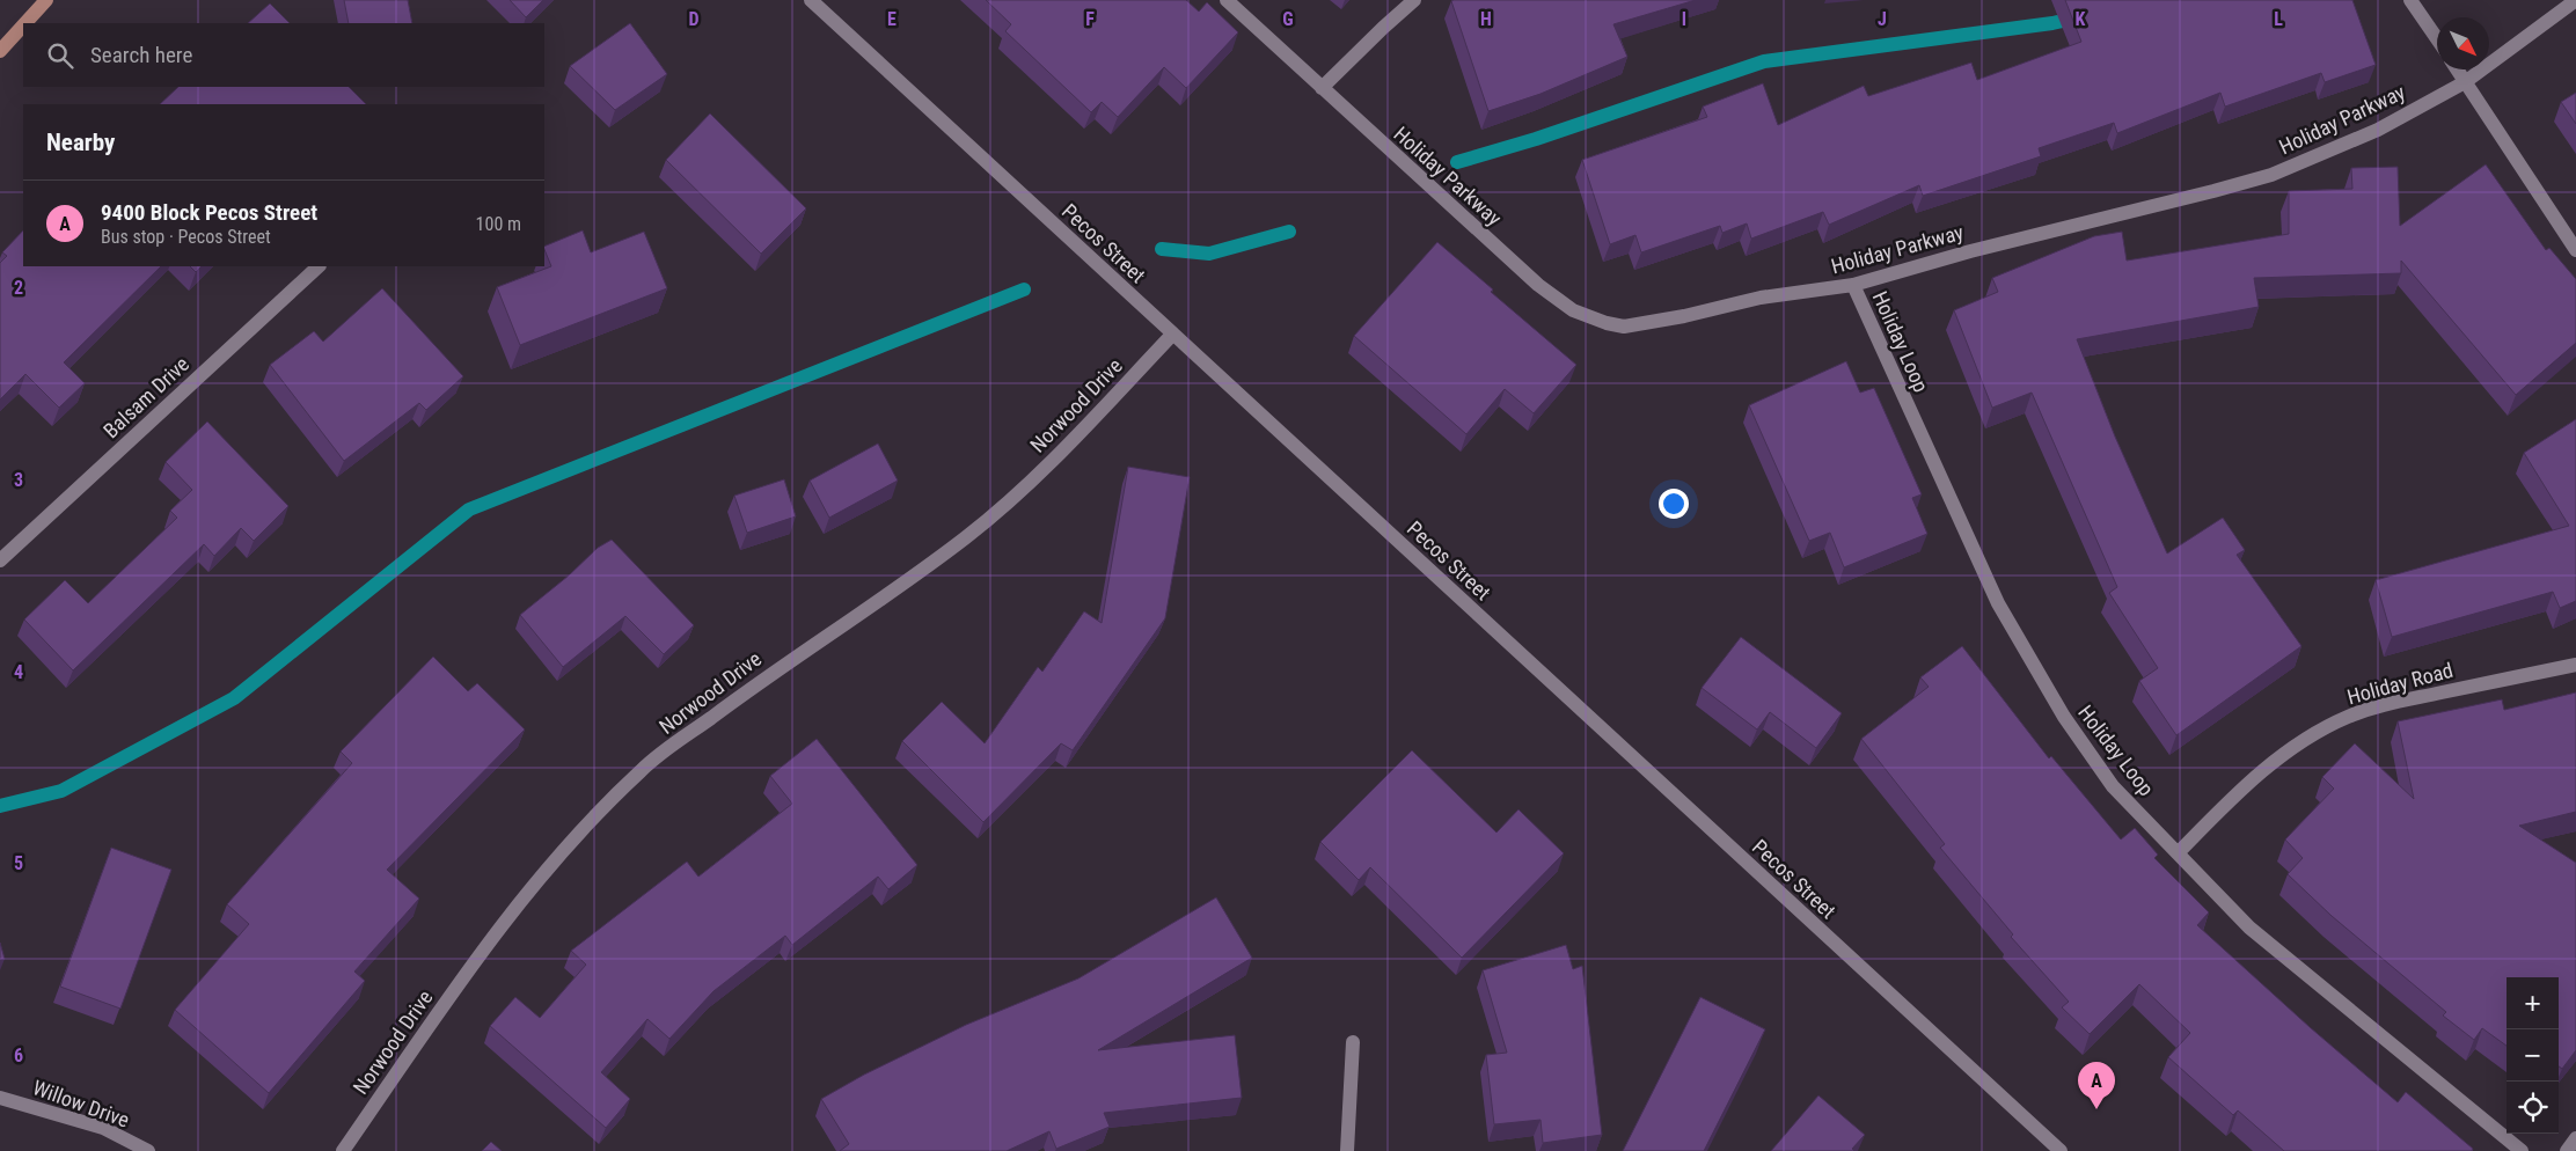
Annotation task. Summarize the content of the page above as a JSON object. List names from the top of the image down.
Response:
{
  "streets": {
    "street": [
      "Holiday Parkway",
      "Pecos Street",
      "Holiday Loop",
      "Balsam Drive",
      "Norwood Drive",
      "Holiday Road",
      "Willow Drive"
    ]
  },
  "crossings": [
    ["Holiday Parkway", "Holiday Loop"],
    ["Pecos Street", "Norwood Drive"],
    ["Holiday Loop", "Holiday Road"]
  ],
  "north": "bottom right",
  "page": {
    "search": "Search here",
    "heading": "Nearby",
    "list": [
      {
        "mark": "A",
        "name": "9400 Block Pecos Street",
        "note": "Bus stop · Pecos Street",
        "value": "100 m"
      }
    ],
    "map_buttons": ["+", "−"],
    "pins": "A"
  },
  "grid": {
    "columns": [
      "D",
      "E",
      "F",
      "G",
      "H",
      "I",
      "J",
      "K",
      "L"
    ],
    "rows": [
      "2",
      "3",
      "4",
      "5",
      "6"
    ]
  }
}
